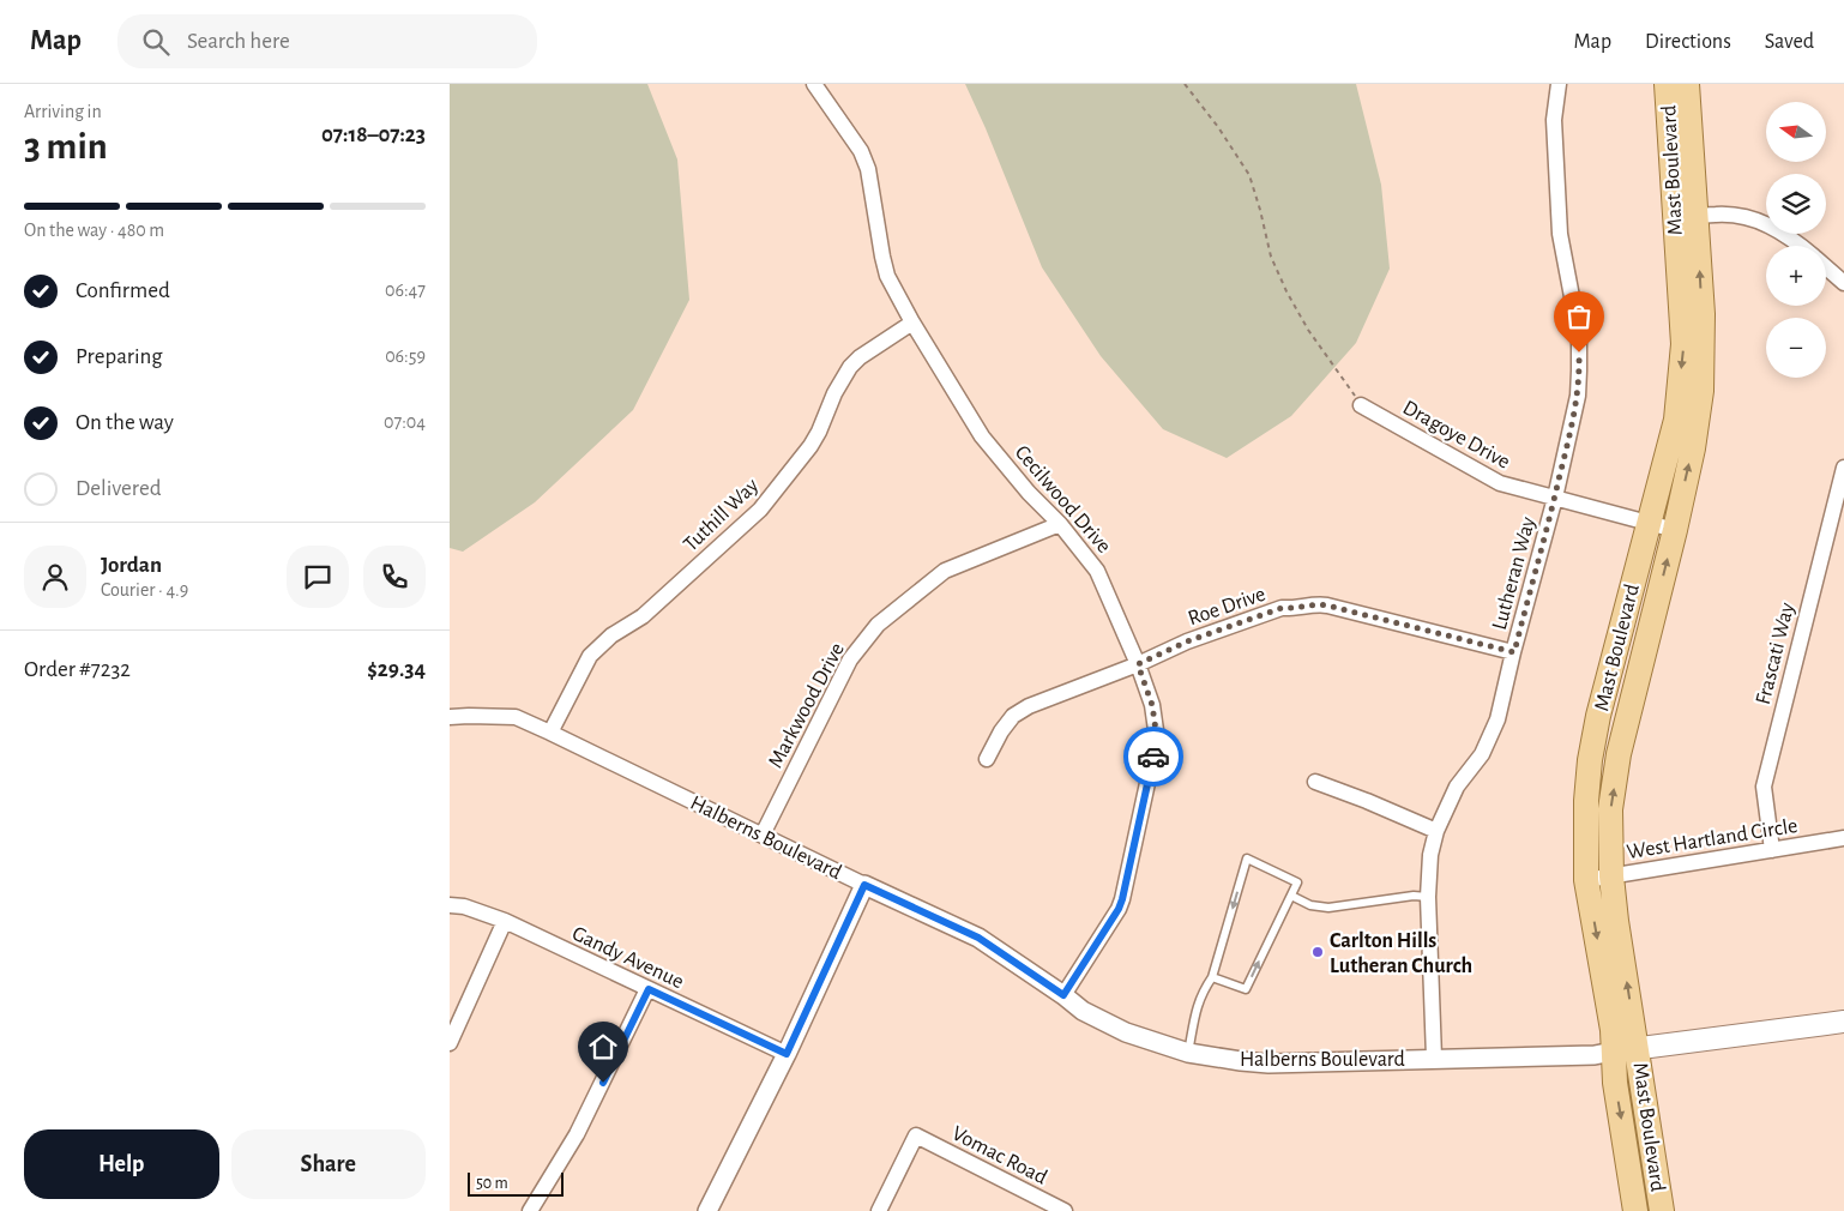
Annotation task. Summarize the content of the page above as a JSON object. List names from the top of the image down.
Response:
{
  "streets": {
    "main road": ["Mast Boulevard", "Halberns Boulevard"],
    "street": [
      "Dragoye Drive",
      "Cecilwood Drive",
      "Tuthill Way",
      "Lutheran Way",
      "Roe Drive",
      "Frascati Way",
      "Markwood Drive",
      "West Hartland Circle",
      "Gandy Avenue",
      "Vomac Road"
    ]
  },
  "crossings": [
    ["Mast Boulevard", "Dragoye Drive"],
    ["Mast Boulevard", "Halberns Boulevard"],
    ["Mast Boulevard", "West Hartland Circle"],
    ["Dragoye Drive", "Lutheran Way"],
    ["Cecilwood Drive", "Tuthill Way"],
    ["Cecilwood Drive", "Roe Drive"],
    ["Cecilwood Drive", "Markwood Drive"],
    ["Cecilwood Drive", "Halberns Boulevard"],
    ["Tuthill Way", "Halberns Boulevard"],
    ["Lutheran Way", "Roe Drive"],
    ["Lutheran Way", "Halberns Boulevard"],
    ["Frascati Way", "West Hartland Circle"],
    ["Markwood Drive", "Halberns Boulevard"]
  ],
  "places": ["Carlton Hills Lutheran Church"],
  "scale_bar": "50 m",
  "north": "left",
  "page": {
    "header": "Map",
    "search": "Search here",
    "nav": ["Map", "Directions", "Saved"],
    "heading": ["3 min", "Arriving in", "07:18–07:23"],
    "panel": [
      "Jordan",
      "Courier · 4.9",
      "Order #7232",
      "$29.34"
    ],
    "map_buttons": ["+", "−"],
    "bar": "On the way · 480 m",
    "list": [
      ["Confirmed", "06:47"],
      ["Preparing", "06:59"],
      ["On the way", "07:04"],
      "Delivered"
    ],
    "buttons": ["Help", "Share"],
    "scale": "50 m"
  }
}
